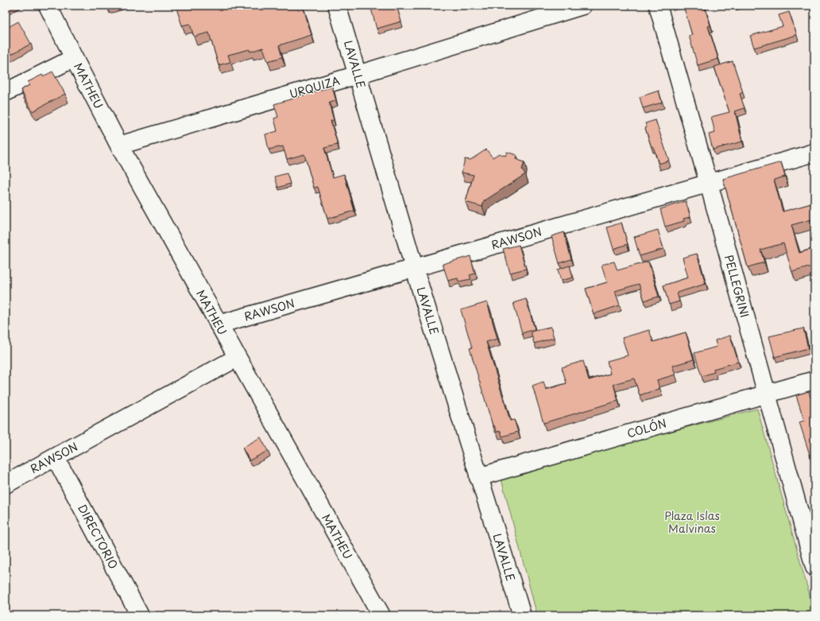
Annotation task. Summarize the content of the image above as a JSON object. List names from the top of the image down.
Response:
{
  "streets": {
    "street": [
      "LAVALLE",
      "MATHEU",
      "URQUIZA",
      "RAWSON",
      "PELLEGRINI",
      "COLÓN",
      "DIRECTORIO"
    ]
  },
  "crossings": [
    ["LAVALLE", "URQUIZA"],
    ["LAVALLE", "RAWSON"],
    ["LAVALLE", "COLÓN"],
    ["MATHEU", "URQUIZA"],
    ["MATHEU", "RAWSON"],
    ["RAWSON", "PELLEGRINI"],
    ["RAWSON", "DIRECTORIO"],
    ["PELLEGRINI", "COLÓN"]
  ],
  "parks": ["Plaza Islas Malvinas"]
}
